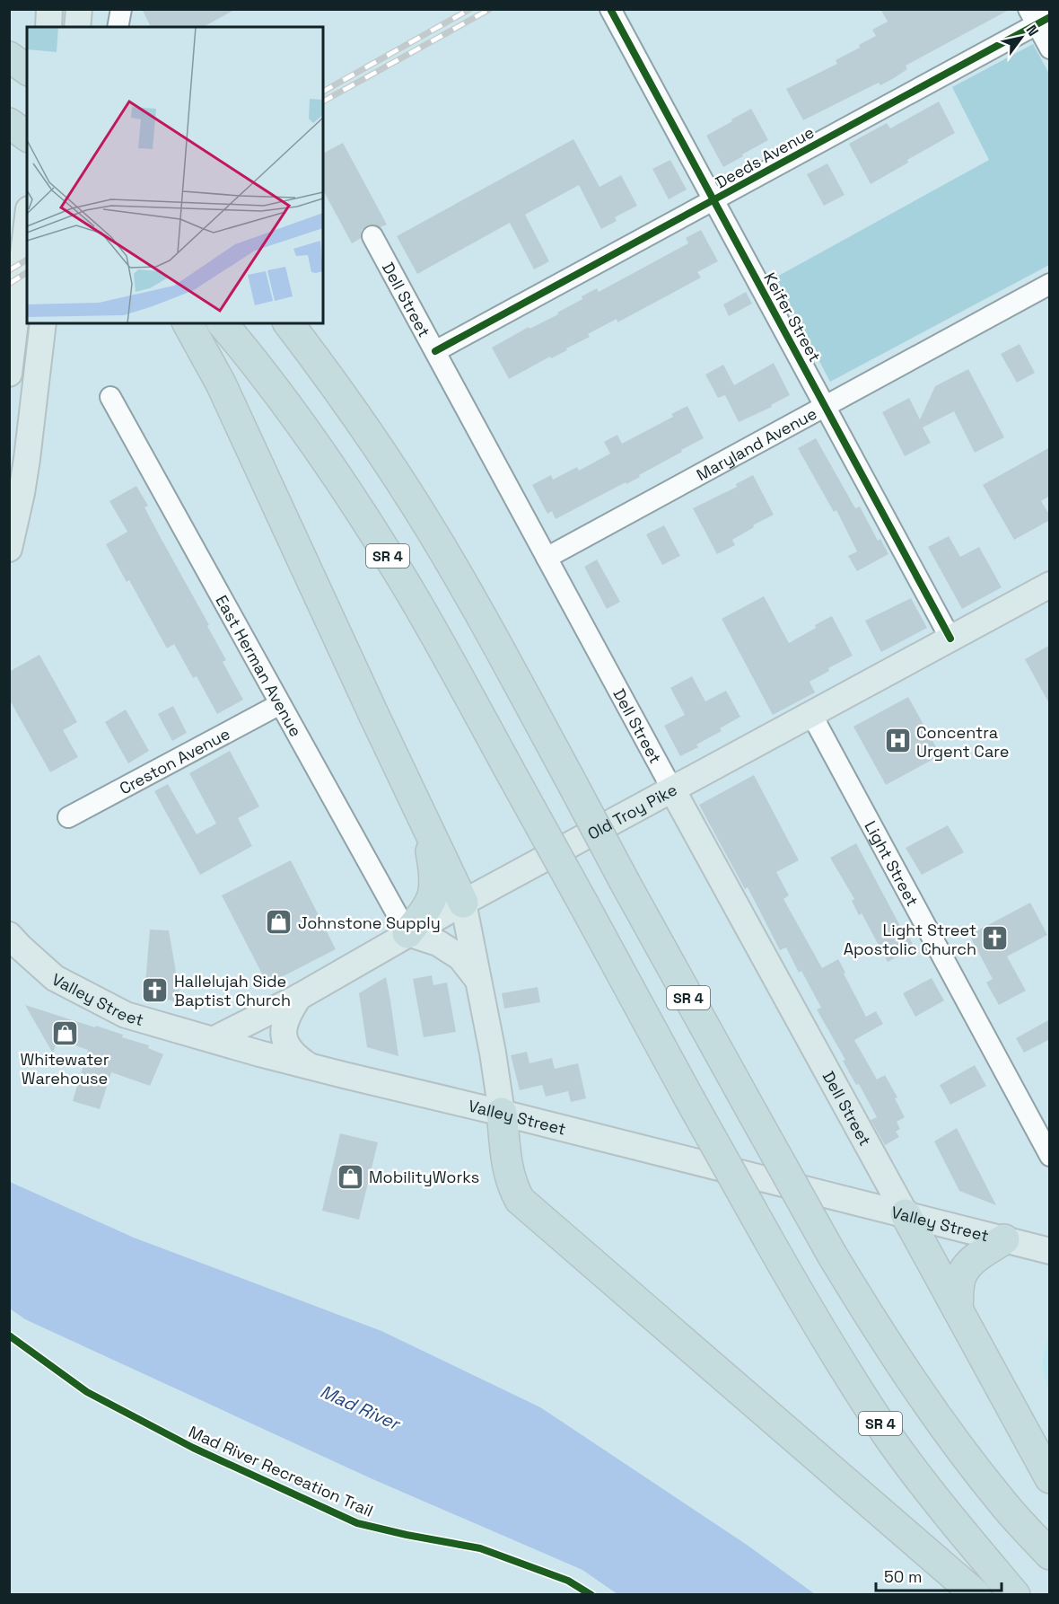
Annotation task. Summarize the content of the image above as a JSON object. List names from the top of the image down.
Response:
{
  "streets": {
    "highway": ["SR 4"],
    "main road": ["Dell Street", "Old Troy Pike", "Valley Street"],
    "street": [
      "Deeds Avenue",
      "Keifer Street",
      "Maryland Avenue",
      "East Herman Avenue",
      "Creston Avenue",
      "Light Street"
    ],
    "cycle path": ["Mad River Recreation Trail"]
  },
  "crossings": [
    ["Deeds Avenue", "Dell Street"],
    ["Deeds Avenue", "Keifer Street"],
    ["Dell Street", "Maryland Avenue"],
    ["Dell Street", "Old Troy Pike"],
    ["Dell Street", "Valley Street"],
    ["Keifer Street", "Maryland Avenue"],
    ["Keifer Street", "Old Troy Pike"],
    ["East Herman Avenue", "Creston Avenue"],
    ["East Herman Avenue", "Old Troy Pike"],
    ["Old Troy Pike", "Light Street"],
    ["Old Troy Pike", "Valley Street"]
  ],
  "water": ["Mad River"],
  "places": {
    "hospital": ["Concentra Urgent Care"],
    "shop": ["Johnstone Supply", "Whitewater Warehouse", "MobilityWorks"],
    "church": ["Light Street Apostolic Church", "Hallelujah Side Baptist Church"]
  },
  "scale_bar": "50 m",
  "north": "top right"
}
